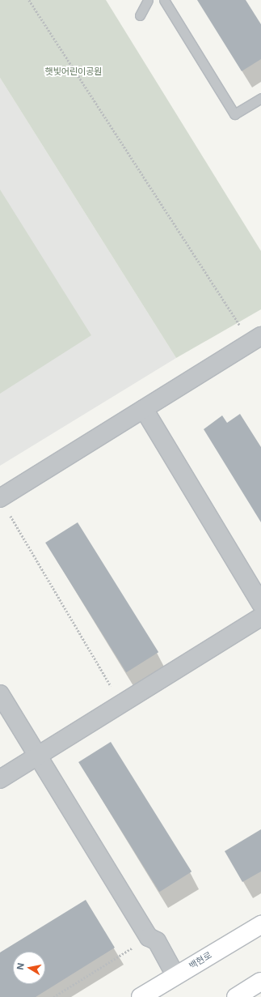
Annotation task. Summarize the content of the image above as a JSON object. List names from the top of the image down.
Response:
{
  "streets": {
    "main road": ["백현로"]
  },
  "parks": ["햇빛어린이공원"],
  "north": "left"
}
